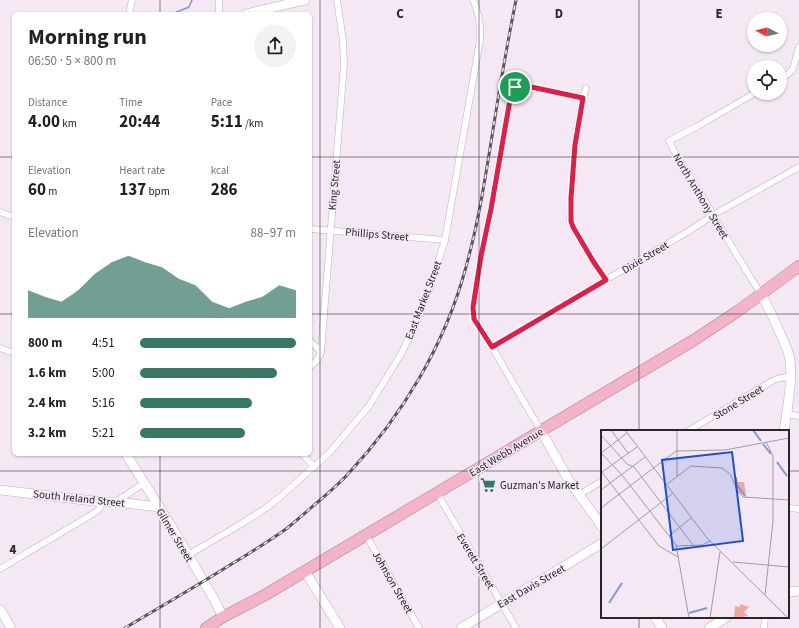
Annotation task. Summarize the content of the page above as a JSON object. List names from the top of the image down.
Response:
{
  "streets": {
    "highway": ["East Webb Avenue"],
    "street": [
      "King Street",
      "North Anthony Street",
      "Phillips Street",
      "Dixie Street",
      "East Market Street",
      "Stone Street",
      "South Ireland Street",
      "Gilmer Street",
      "Everett Street",
      "Johnson Street",
      "East Davis Street"
    ]
  },
  "crossings": [
    ["King Street", "Phillips Street"],
    ["North Anthony Street", "Dixie Street"],
    ["North Anthony Street", "East Webb Avenue"],
    ["Phillips Street", "East Market Street"],
    ["East Market Street", "Gilmer Street"],
    ["East Webb Avenue", "Gilmer Street"],
    ["East Webb Avenue", "Everett Street"],
    ["East Webb Avenue", "Johnson Street"],
    ["South Ireland Street", "Gilmer Street"],
    ["Everett Street", "East Davis Street"]
  ],
  "places": {
    "supermarket": ["Guzman's Market"]
  },
  "north": "left",
  "page": {
    "heading": ["Morning run", "06:50 · 5 × 800 m"],
    "stats": [
      ["Distance", "4.00 km"],
      ["Time", "20:44"],
      ["Pace", "5:11 /km"],
      ["Elevation", "60 m"],
      ["Heart rate", "137 bpm"],
      ["kcal", "286"]
    ],
    "chart": ["Elevation", "88–97 m"],
    "list": [
      {
        "name": "800 m",
        "note": "4:51"
      },
      {
        "name": "1.6 km",
        "note": "5:00"
      },
      {
        "name": "2.4 km",
        "note": "5:16"
      },
      {
        "name": "3.2 km",
        "note": "5:21"
      }
    ]
  },
  "grid": {
    "columns": ["C", "D", "E"],
    "rows": ["4"]
  }
}
